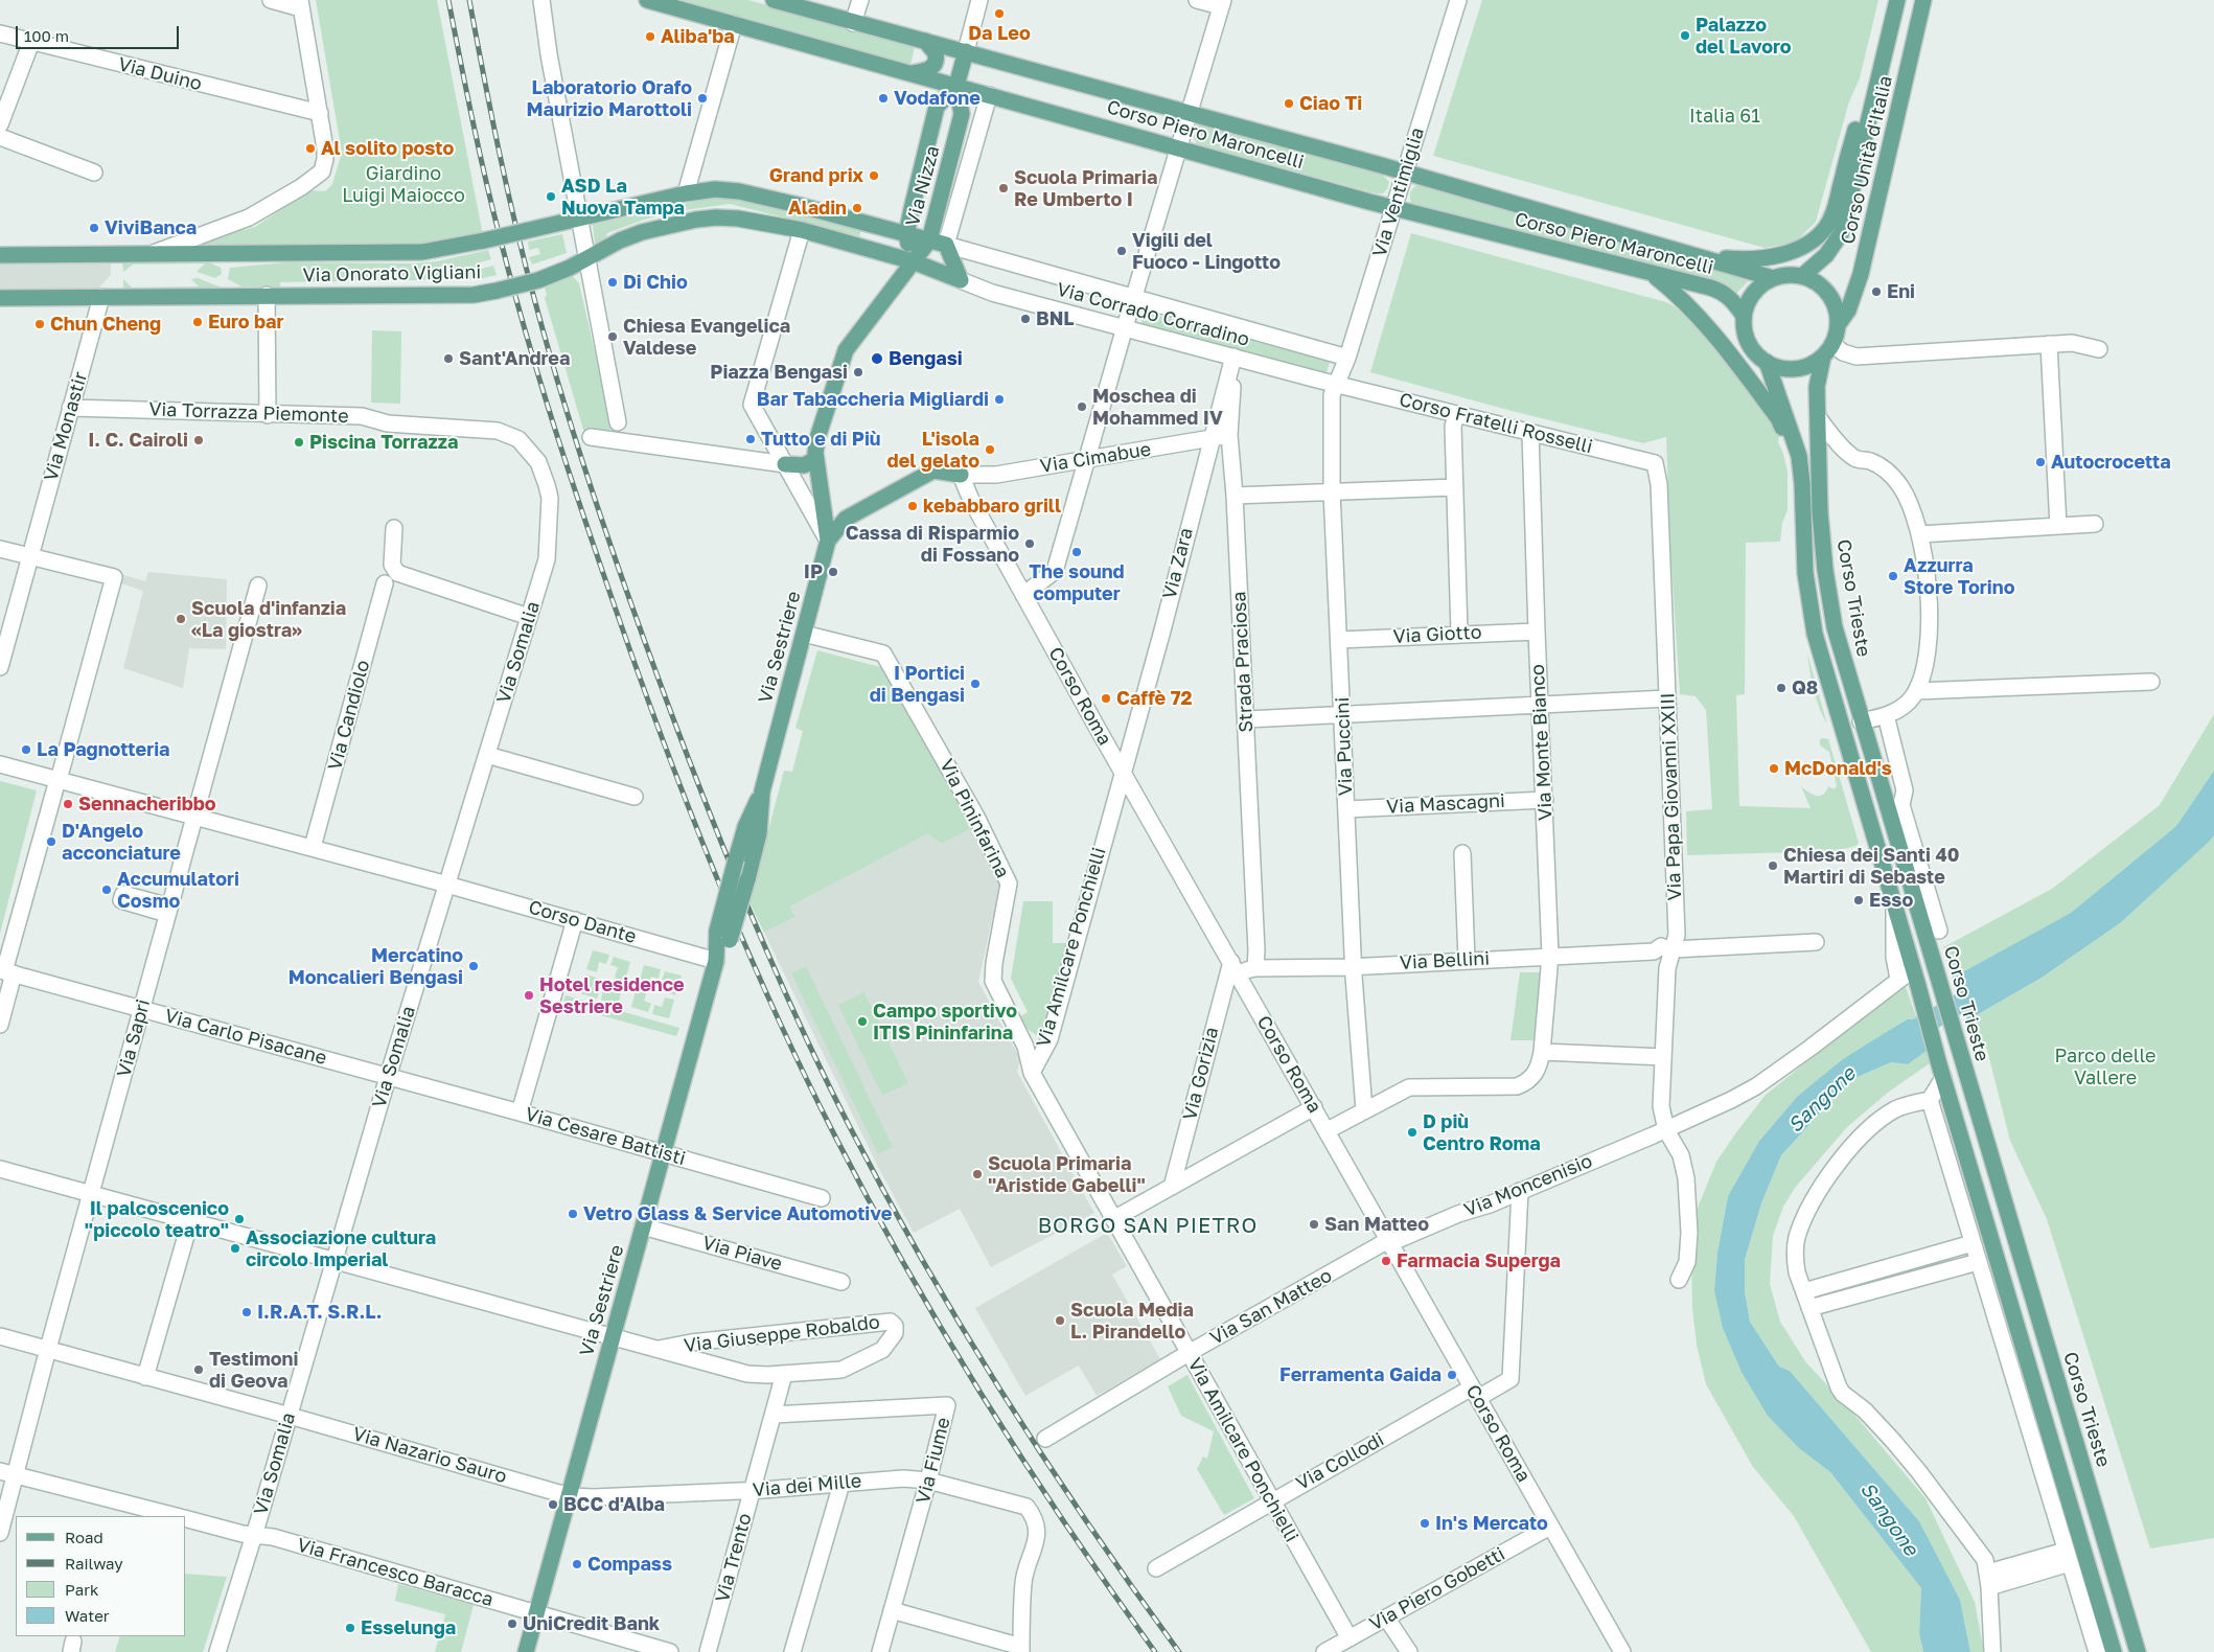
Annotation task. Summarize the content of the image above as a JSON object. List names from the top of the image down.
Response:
{
  "streets": {
    "main road": [
      "Corso Piero Maroncelli",
      "Corso Unità d'Italia",
      "Via Nizza",
      "Via Onorato Vigliani",
      "Via Corrado Corradino",
      "Corso Trieste",
      "Via Sestriere"
    ],
    "street": [
      "Via Duino",
      "Via Ventimiglia",
      "Via Torrazza Piemonte",
      "Corso Fratelli Rosselli",
      "Via Monastir",
      "Via Cimabue",
      "Via Zara",
      "Via Giotto",
      "Via Somalia",
      "Strada Praciosa",
      "Corso Roma",
      "Via Candiolo",
      "Via Monte Bianco",
      "Via Puccini",
      "Via Papa Giovanni XXIII",
      "Via Mascagni",
      "Via Pininfarina",
      "Corso Dante",
      "Via Amilcare Ponchielli",
      "Via Bellini",
      "Via Carlo Pisacane",
      "Via Sapri",
      "Via Gorizia",
      "Via Cesare Battisti",
      "Via Moncenisio",
      "Via Piave",
      "Via San Matteo",
      "Via Giuseppe Robaldo",
      "Via Nazario Sauro",
      "Via Fiume",
      "Via Collodi",
      "Via dei Mille",
      "Via Trento",
      "Via Francesco Baracca",
      "Via Piero Gobetti"
    ]
  },
  "crossings": [
    ["Corso Piero Maroncelli", "Corso Unità d'Italia"],
    ["Corso Piero Maroncelli", "Via Nizza"],
    ["Corso Piero Maroncelli", "Via Ventimiglia"],
    ["Corso Piero Maroncelli", "Corso Trieste"],
    ["Corso Unità d'Italia", "Corso Trieste"],
    ["Via Nizza", "Via Onorato Vigliani"],
    ["Via Nizza", "Via Corrado Corradino"],
    ["Via Ventimiglia", "Via Corrado Corradino"],
    ["Via Ventimiglia", "Corso Fratelli Rosselli"],
    ["Via Ventimiglia", "Via Puccini"],
    ["Via Onorato Vigliani", "Via Corrado Corradino"],
    ["Via Onorato Vigliani", "Via Monastir"],
    ["Via Corrado Corradino", "Corso Fratelli Rosselli"],
    ["Via Corrado Corradino", "Via Zara"],
    ["Via Corrado Corradino", "Strada Praciosa"],
    ["Via Corrado Corradino", "Via Puccini"],
    ["Via Torrazza Piemonte", "Via Monastir"],
    ["Via Torrazza Piemonte", "Via Somalia"],
    ["Corso Fratelli Rosselli", "Via Monte Bianco"],
    ["Corso Fratelli Rosselli", "Via Puccini"],
    ["Corso Fratelli Rosselli", "Via Papa Giovanni XXIII"],
    ["Via Cimabue", "Via Zara"],
    ["Via Cimabue", "Via Sestriere"],
    ["Via Cimabue", "Strada Praciosa"],
    ["Via Cimabue", "Corso Roma"],
    ["Via Zara", "Strada Praciosa"],
    ["Via Zara", "Corso Roma"],
    ["Via Zara", "Via Amilcare Ponchielli"],
    ["Via Giotto", "Via Monte Bianco"],
    ["Via Giotto", "Via Puccini"],
    ["Via Sestriere", "Corso Roma"],
    ["Via Sestriere", "Via Pininfarina"],
    ["Via Sestriere", "Corso Dante"],
    ["Via Sestriere", "Via Cesare Battisti"],
    ["Via Sestriere", "Via Piave"],
    ["Via Sestriere", "Via Giuseppe Robaldo"],
    ["Via Sestriere", "Via Nazario Sauro"],
    ["Via Sestriere", "Via dei Mille"],
    ["Via Sestriere", "Via Francesco Baracca"],
    ["Via Somalia", "Corso Dante"],
    ["Via Somalia", "Via Carlo Pisacane"],
    ["Via Somalia", "Via Cesare Battisti"],
    ["Via Somalia", "Via Giuseppe Robaldo"],
    ["Via Somalia", "Via Nazario Sauro"],
    ["Via Somalia", "Via Francesco Baracca"],
    ["Strada Praciosa", "Via Bellini"],
    ["Corso Roma", "Via Monte Bianco"],
    ["Corso Roma", "Via Amilcare Ponchielli"],
    ["Corso Roma", "Via Bellini"],
    ["Corso Roma", "Via Gorizia"],
    ["Corso Roma", "Via Moncenisio"],
    ["Corso Roma", "Via San Matteo"],
    ["Corso Roma", "Via Collodi"],
    ["Corso Roma", "Via Piero Gobetti"],
    ["Via Monte Bianco", "Via Puccini"],
    ["Via Monte Bianco", "Via Mascagni"],
    ["Via Monte Bianco", "Via Bellini"],
    ["Via Puccini", "Via Mascagni"],
    ["Via Puccini", "Via Bellini"],
    ["Via Papa Giovanni XXIII", "Via Bellini"],
    ["Via Papa Giovanni XXIII", "Via Moncenisio"],
    ["Via Pininfarina", "Via Amilcare Ponchielli"],
    ["Via Amilcare Ponchielli", "Via San Matteo"],
    ["Via Amilcare Ponchielli", "Via Collodi"],
    ["Via Amilcare Ponchielli", "Via Piero Gobetti"],
    ["Via Bellini", "Via Gorizia"],
    ["Via Carlo Pisacane", "Via Sapri"],
    ["Via Carlo Pisacane", "Via Cesare Battisti"],
    ["Via Sapri", "Via Giuseppe Robaldo"],
    ["Via Sapri", "Via Nazario Sauro"],
    ["Via Moncenisio", "Via San Matteo"],
    ["Via Moncenisio", "Via Collodi"],
    ["Via Giuseppe Robaldo", "Via Trento"],
    ["Via Nazario Sauro", "Via dei Mille"],
    ["Via Fiume", "Via dei Mille"],
    ["Via Fiume", "Via Trento"],
    ["Via dei Mille", "Via Trento"]
  ],
  "districts": ["BORGO SAN PIETRO"],
  "water": ["Sangone"],
  "parks": ["Italia 61", "Giardino Luigi Maiocco", "Parco delle Vallere"],
  "places": [
    "Da Leo",
    "Palazzo del Lavoro",
    "Aliba'ba",
    "Laboratorio Orafo Maurizio Marottoli",
    "Vodafone",
    "Ciao Ti",
    "Al solito posto",
    "Grand prix",
    "Scuola Primaria Re Umberto I",
    "ASD La Nuova Tampa",
    "Aladin",
    "ViviBanca",
    "Vigili del Fuoco - Lingotto",
    "Di Chio",
    "Eni",
    "BNL",
    "Euro bar",
    "Chun Cheng",
    "Chiesa Evangelica Valdese",
    "Sant'Andrea",
    "Bengasi",
    "Piazza Bengasi",
    "Bar Tabaccheria Migliardi",
    "Moschea di Mohammed IV",
    "Tutto e di Più",
    "I. C. Cairoli",
    "Piscina Torrazza",
    "L'isola del gelato",
    "Autocrocetta",
    "kebabbaro grill",
    "Cassa di Risparmio di Fossano",
    "The sound computer",
    "IP",
    "Azzurra Store Torino",
    "Scuola d'infanzia «La giostra»",
    "I Portici di Bengasi",
    "Q8",
    "Caffè 72",
    "La Pagnotteria",
    "McDonald's",
    "Sennacheribbo",
    "D'Angelo acconciature",
    "Chiesa dei Santi 40 Martiri di Sebaste",
    "Accumulatori Cosmo",
    "Esso",
    "Mercatino Moncalieri Bengasi",
    "Hotel residence Sestriere",
    "Campo sportivo ITIS Pininfarina",
    "D più Centro Roma",
    "Scuola Primaria \"Aristide Gabelli\"",
    "Vetro Glass & Service Automotive",
    "Il palcoscenico \"piccolo teatro\"",
    "San Matteo",
    "Associazione cultura circolo Imperial",
    "Farmacia Superga",
    "I.R.A.T. S.R.L.",
    "Scuola Media L. Pirandello",
    "Testimoni di Geova",
    "Ferramenta Gaida",
    "BCC d'Alba",
    "In's Mercato",
    "Compass",
    "UniCredit Bank",
    "Esselunga"
  ],
  "legend": [
    "Road",
    "Railway",
    "Park",
    "Water"
  ],
  "scale_bar": "100 m"
}
